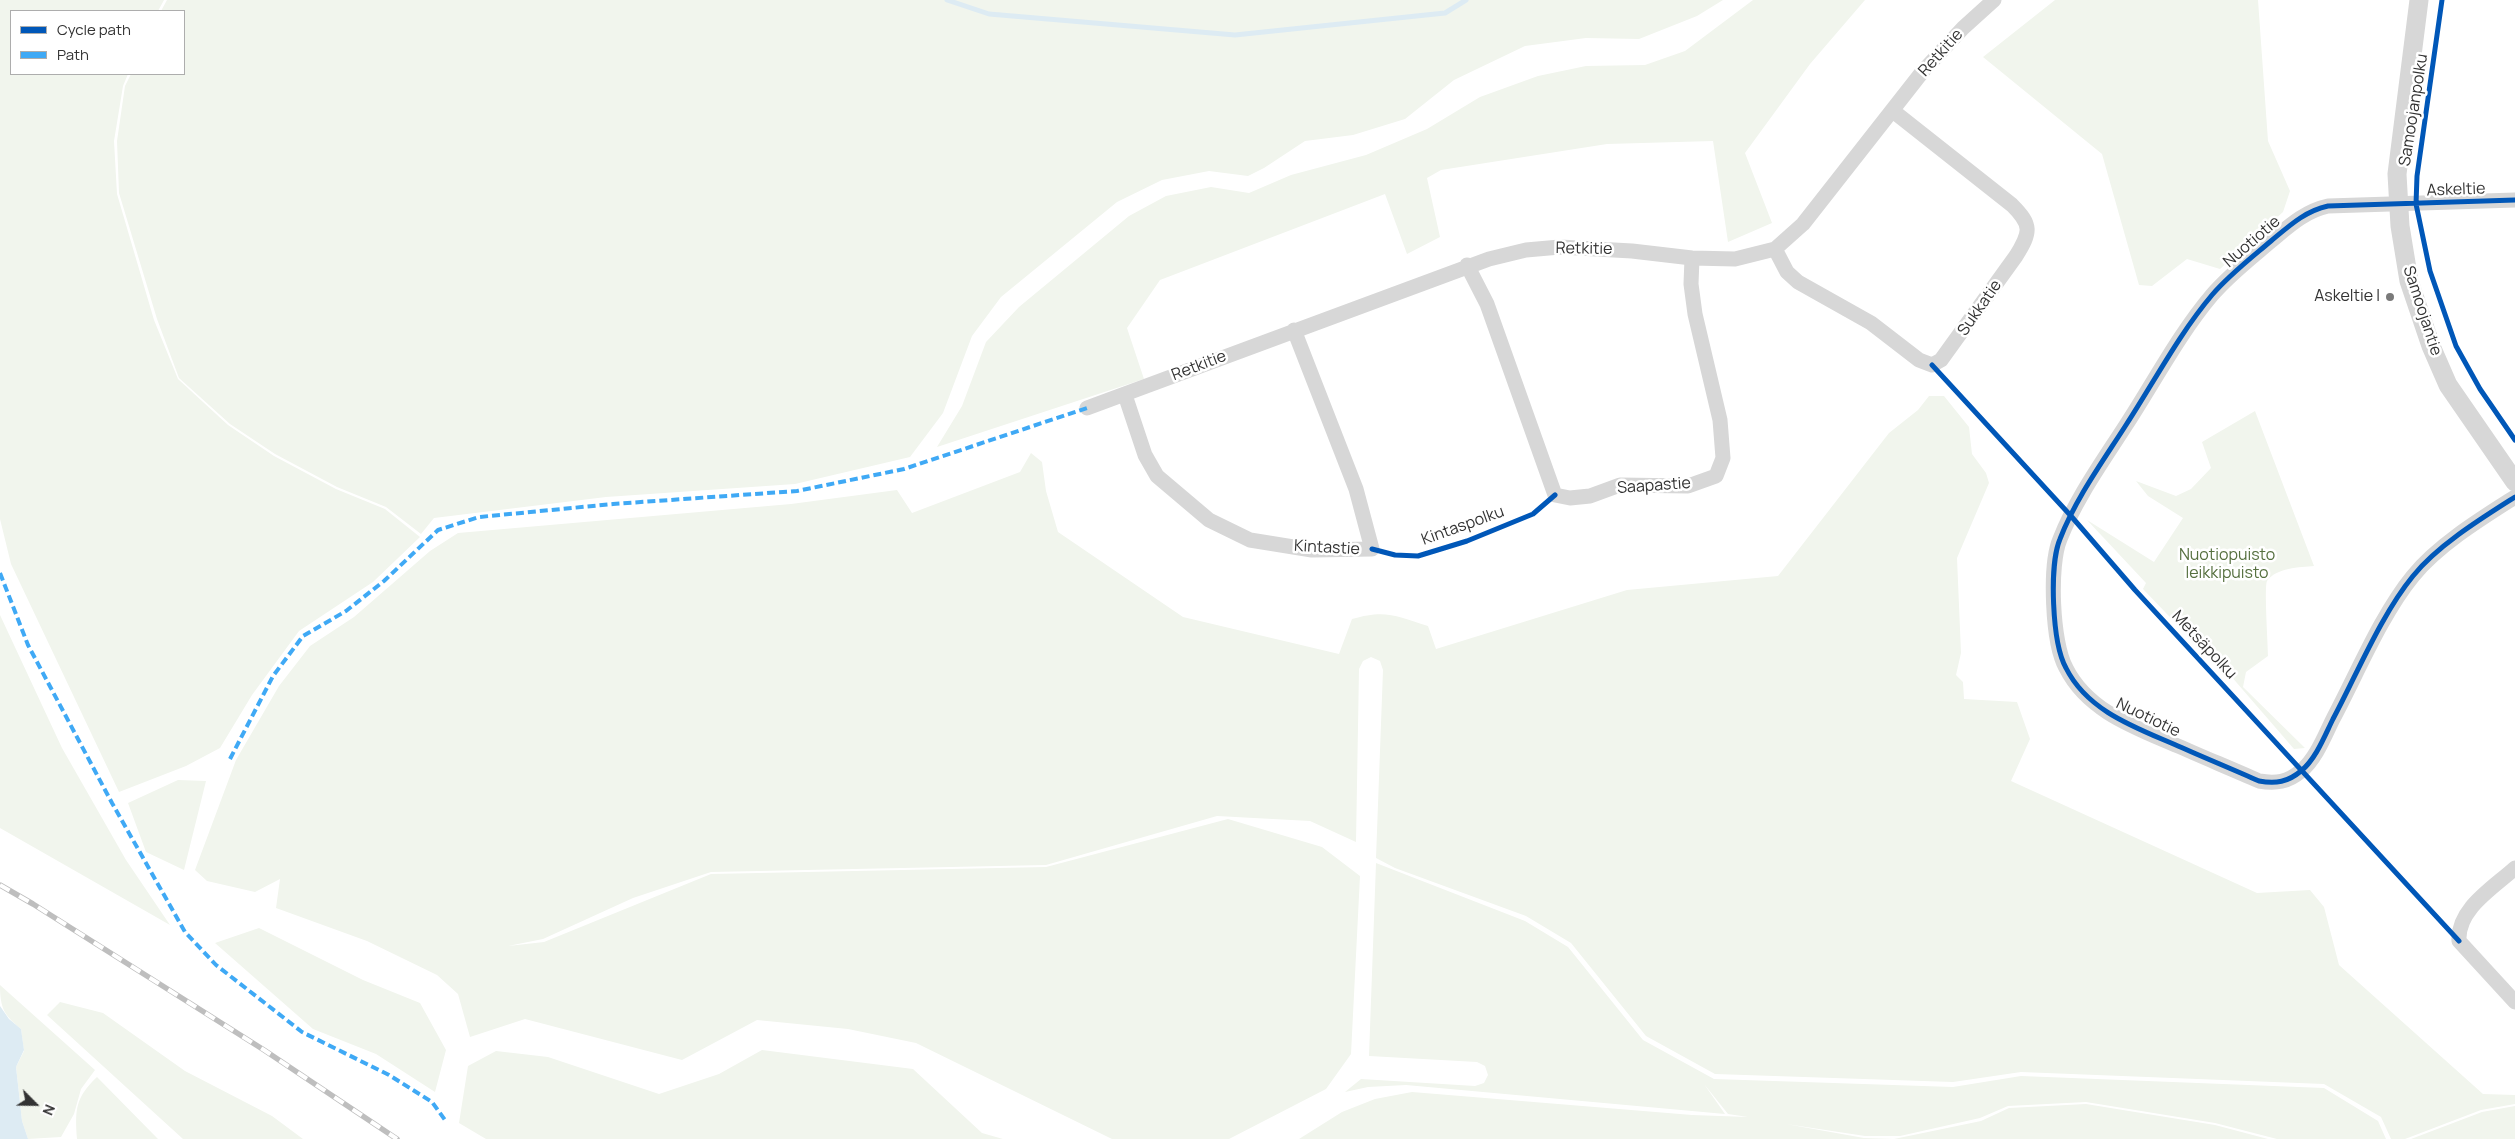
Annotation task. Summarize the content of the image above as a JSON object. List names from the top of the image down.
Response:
{
  "streets": {
    "street": [
      "Retkitie",
      "Askeltie",
      "Nuotiotie",
      "Sukkatie",
      "Samoojantie",
      "Saapastie",
      "Kintastie"
    ],
    "cycle path": ["Samoojanpolku", "Kintaspolku", "Metsäpolku"]
  },
  "crossings": [
    ["Retkitie", "Sukkatie"],
    ["Retkitie", "Saapastie"],
    ["Retkitie", "Kintastie"],
    ["Askeltie", "Nuotiotie"],
    ["Askeltie", "Samoojantie"],
    ["Nuotiotie", "Samoojantie"]
  ],
  "parks": ["Nuotiopuisto leikkipuisto"],
  "places": ["Askeltie I"],
  "legend": ["Cycle path", "Path"],
  "north": "bottom right"
}
